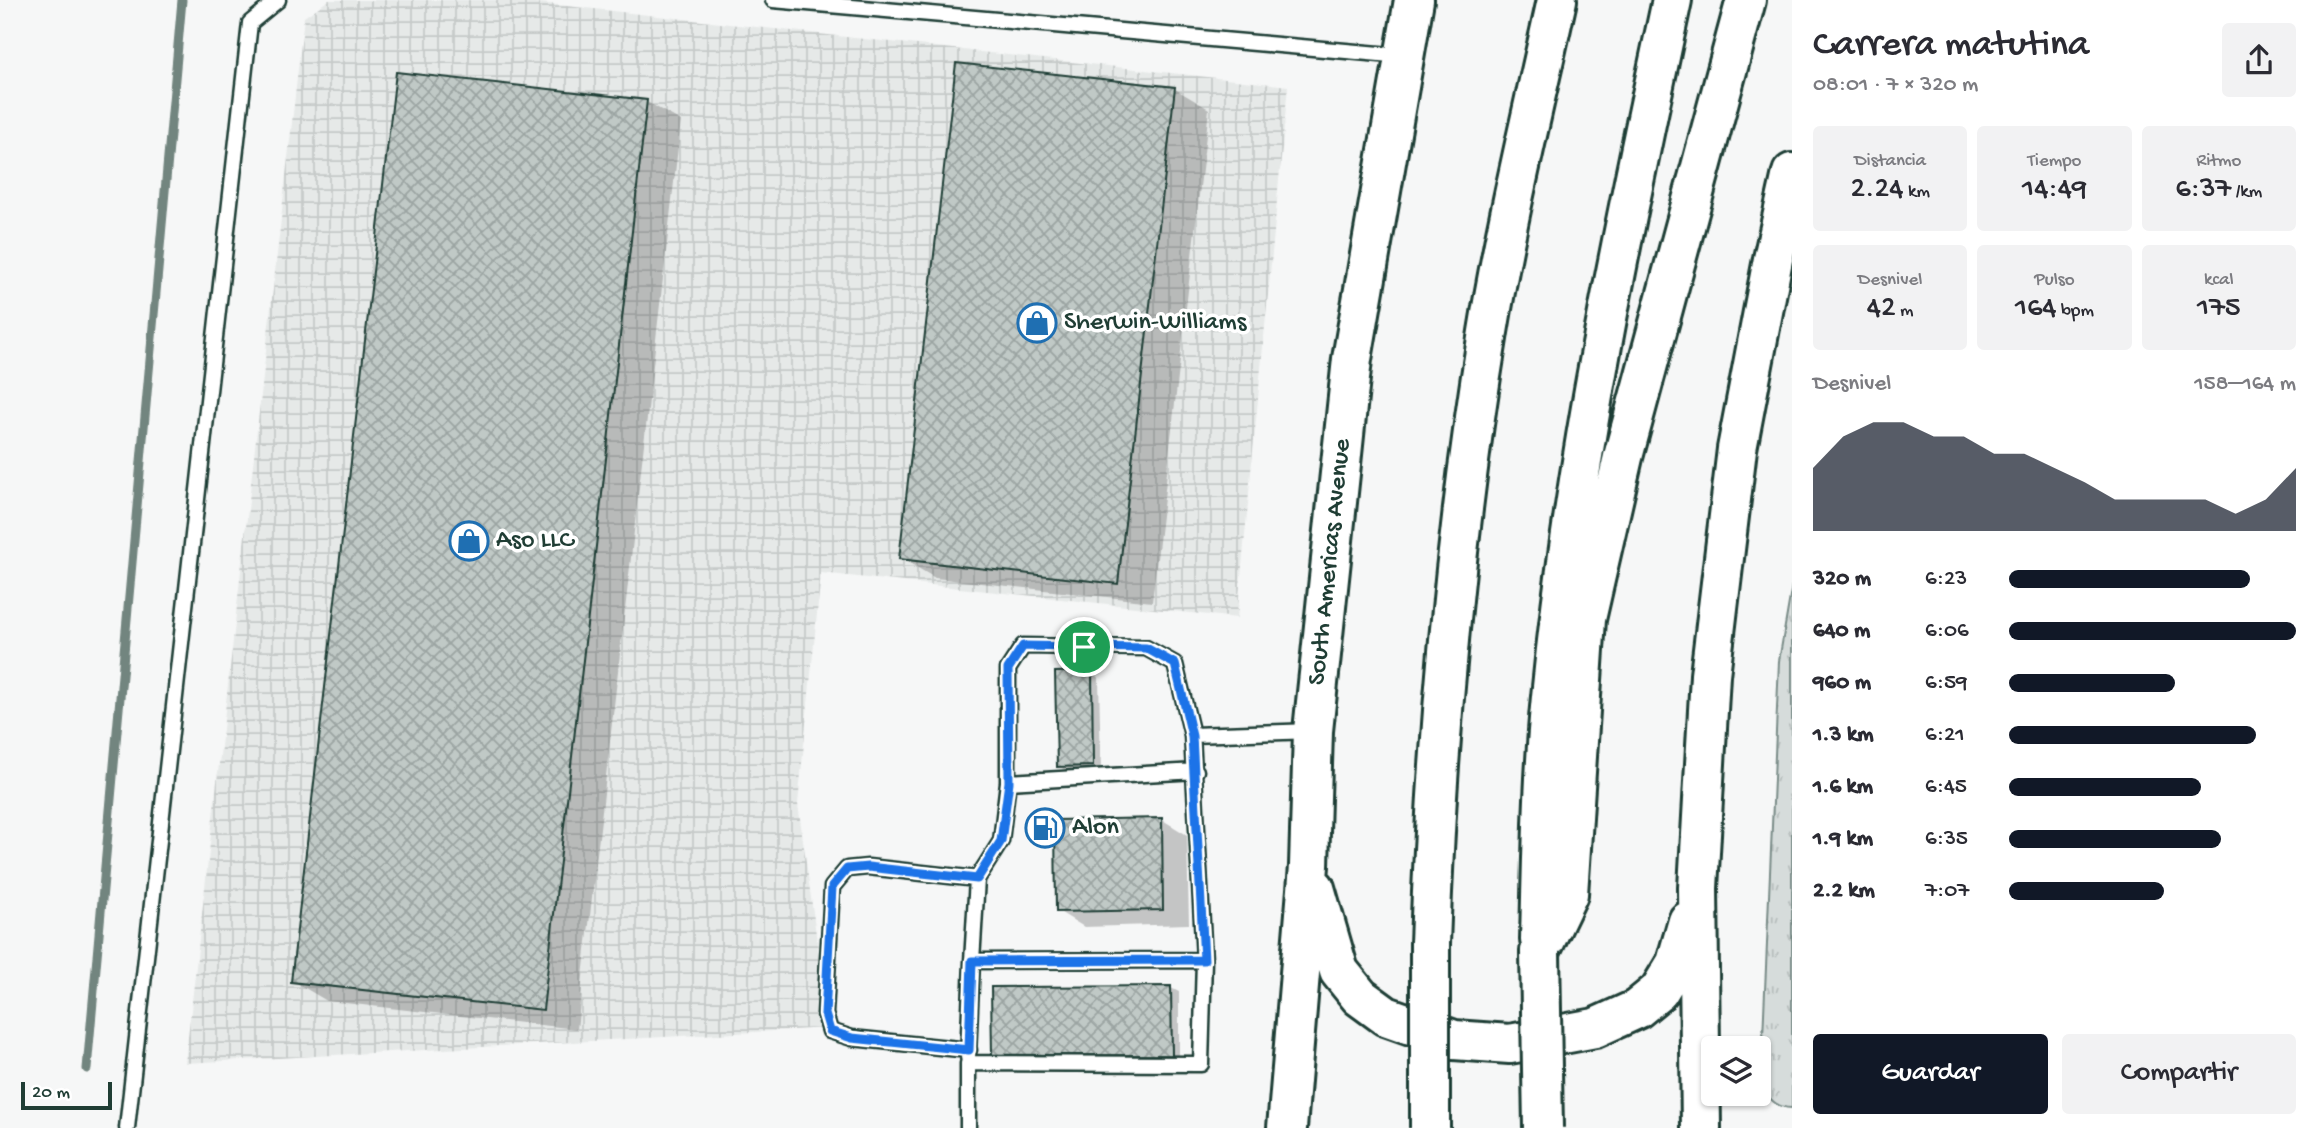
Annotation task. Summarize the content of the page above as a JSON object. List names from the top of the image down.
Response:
{
  "streets": {
    "main road": ["South Americas Avenue"]
  },
  "places": {
    "shop": ["Sherwin-Williams", "Aso LLC"],
    "fuel station": ["Alon"]
  },
  "scale_bar": "20 m",
  "page": {
    "heading": ["Carrera matutina", "08:01 · 7 × 320 m"],
    "stats": [
      ["Distancia", "2.24 km"],
      ["Tiempo", "14:49"],
      ["Ritmo", "6:37 /km"],
      ["Desnivel", "42 m"],
      ["Pulso", "164 bpm"],
      ["kcal", "175"]
    ],
    "chart": ["Desnivel", "158–164 m"],
    "list": [
      {
        "name": "320 m",
        "note": "6:23"
      },
      {
        "name": "640 m",
        "note": "6:06"
      },
      {
        "name": "960 m",
        "note": "6:59"
      },
      {
        "name": "1.3 km",
        "note": "6:21"
      },
      {
        "name": "1.6 km",
        "note": "6:45"
      },
      {
        "name": "1.9 km",
        "note": "6:35"
      },
      {
        "name": "2.2 km",
        "note": "7:07"
      }
    ],
    "buttons": ["Guardar", "Compartir"],
    "scale": "20 m"
  }
}
